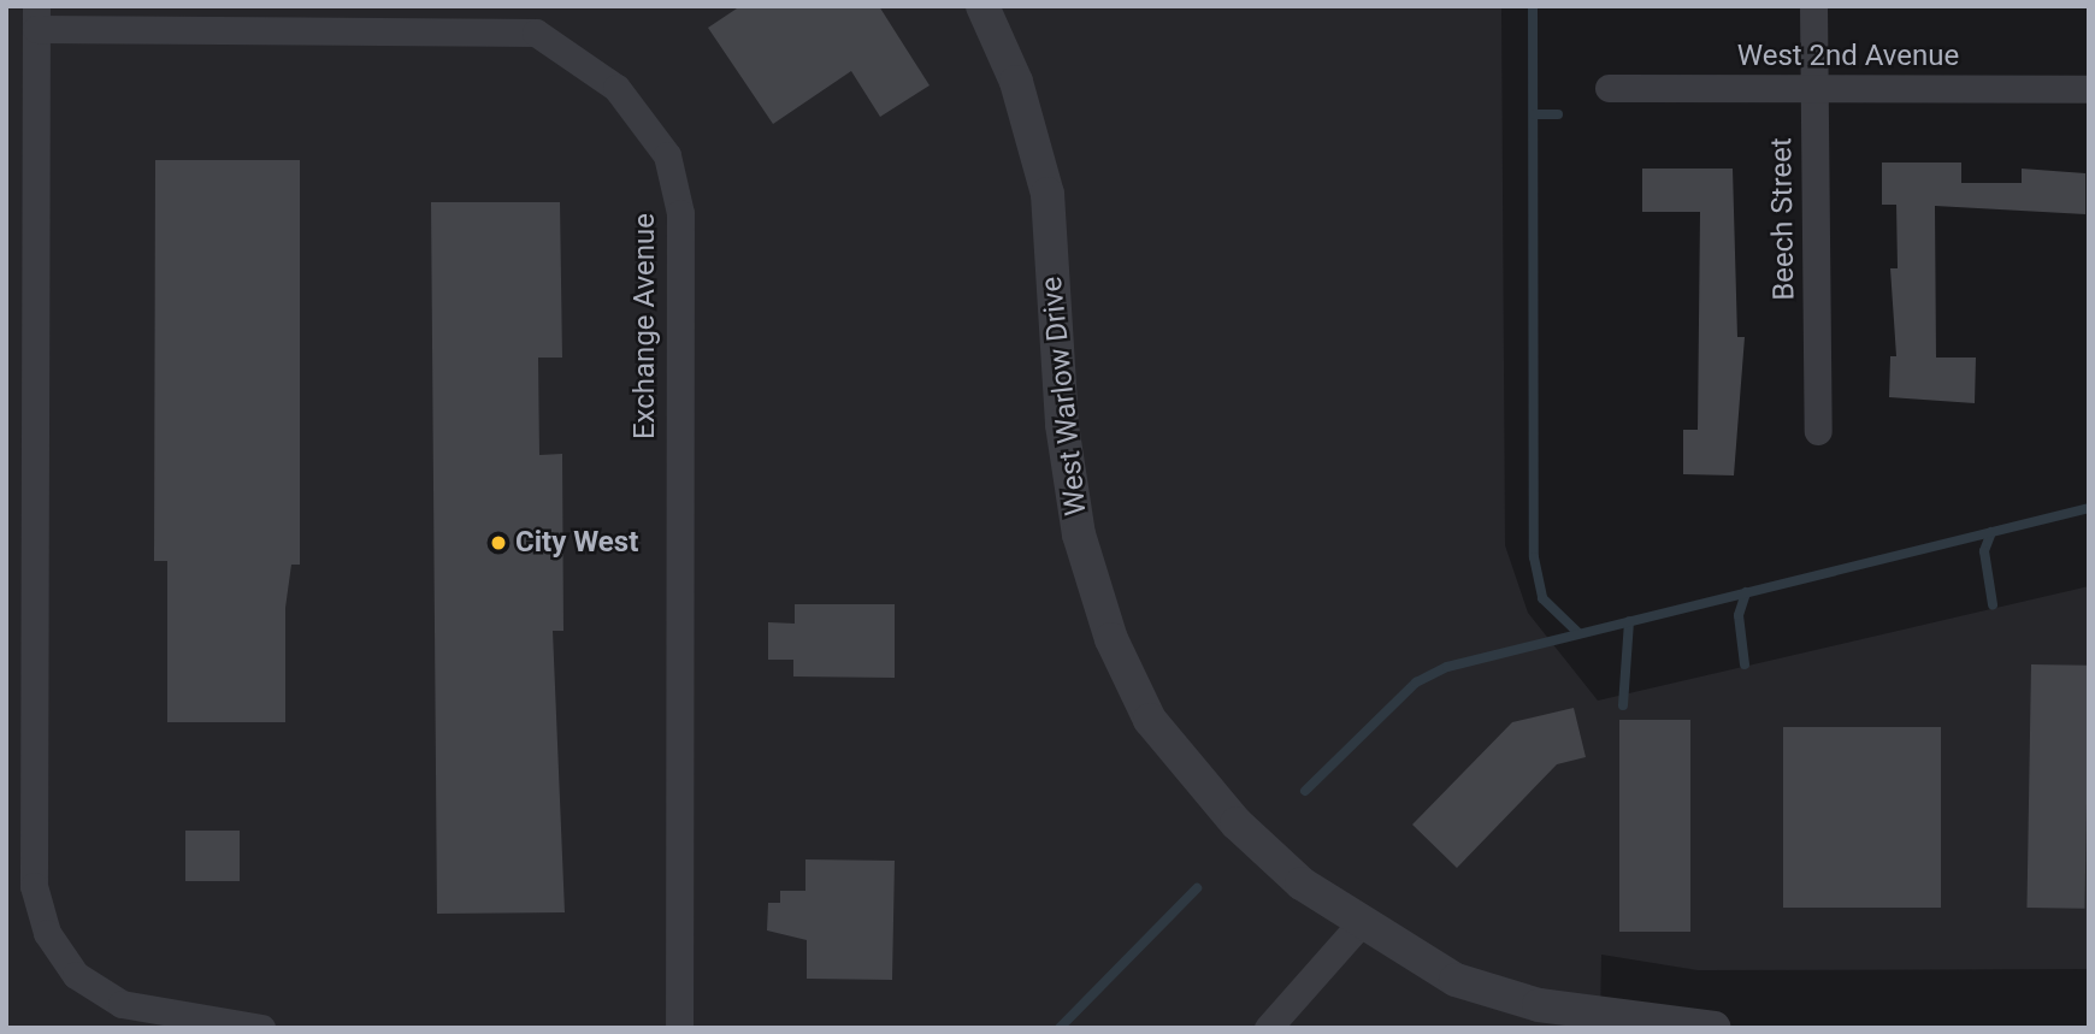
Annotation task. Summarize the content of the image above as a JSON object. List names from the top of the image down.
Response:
{
  "streets": {
    "street": [
      "West 2nd Avenue",
      "Beech Street",
      "Exchange Avenue",
      "West Warlow Drive"
    ]
  },
  "crossings": [
    ["West 2nd Avenue", "Beech Street"]
  ],
  "places": ["City West"]
}
